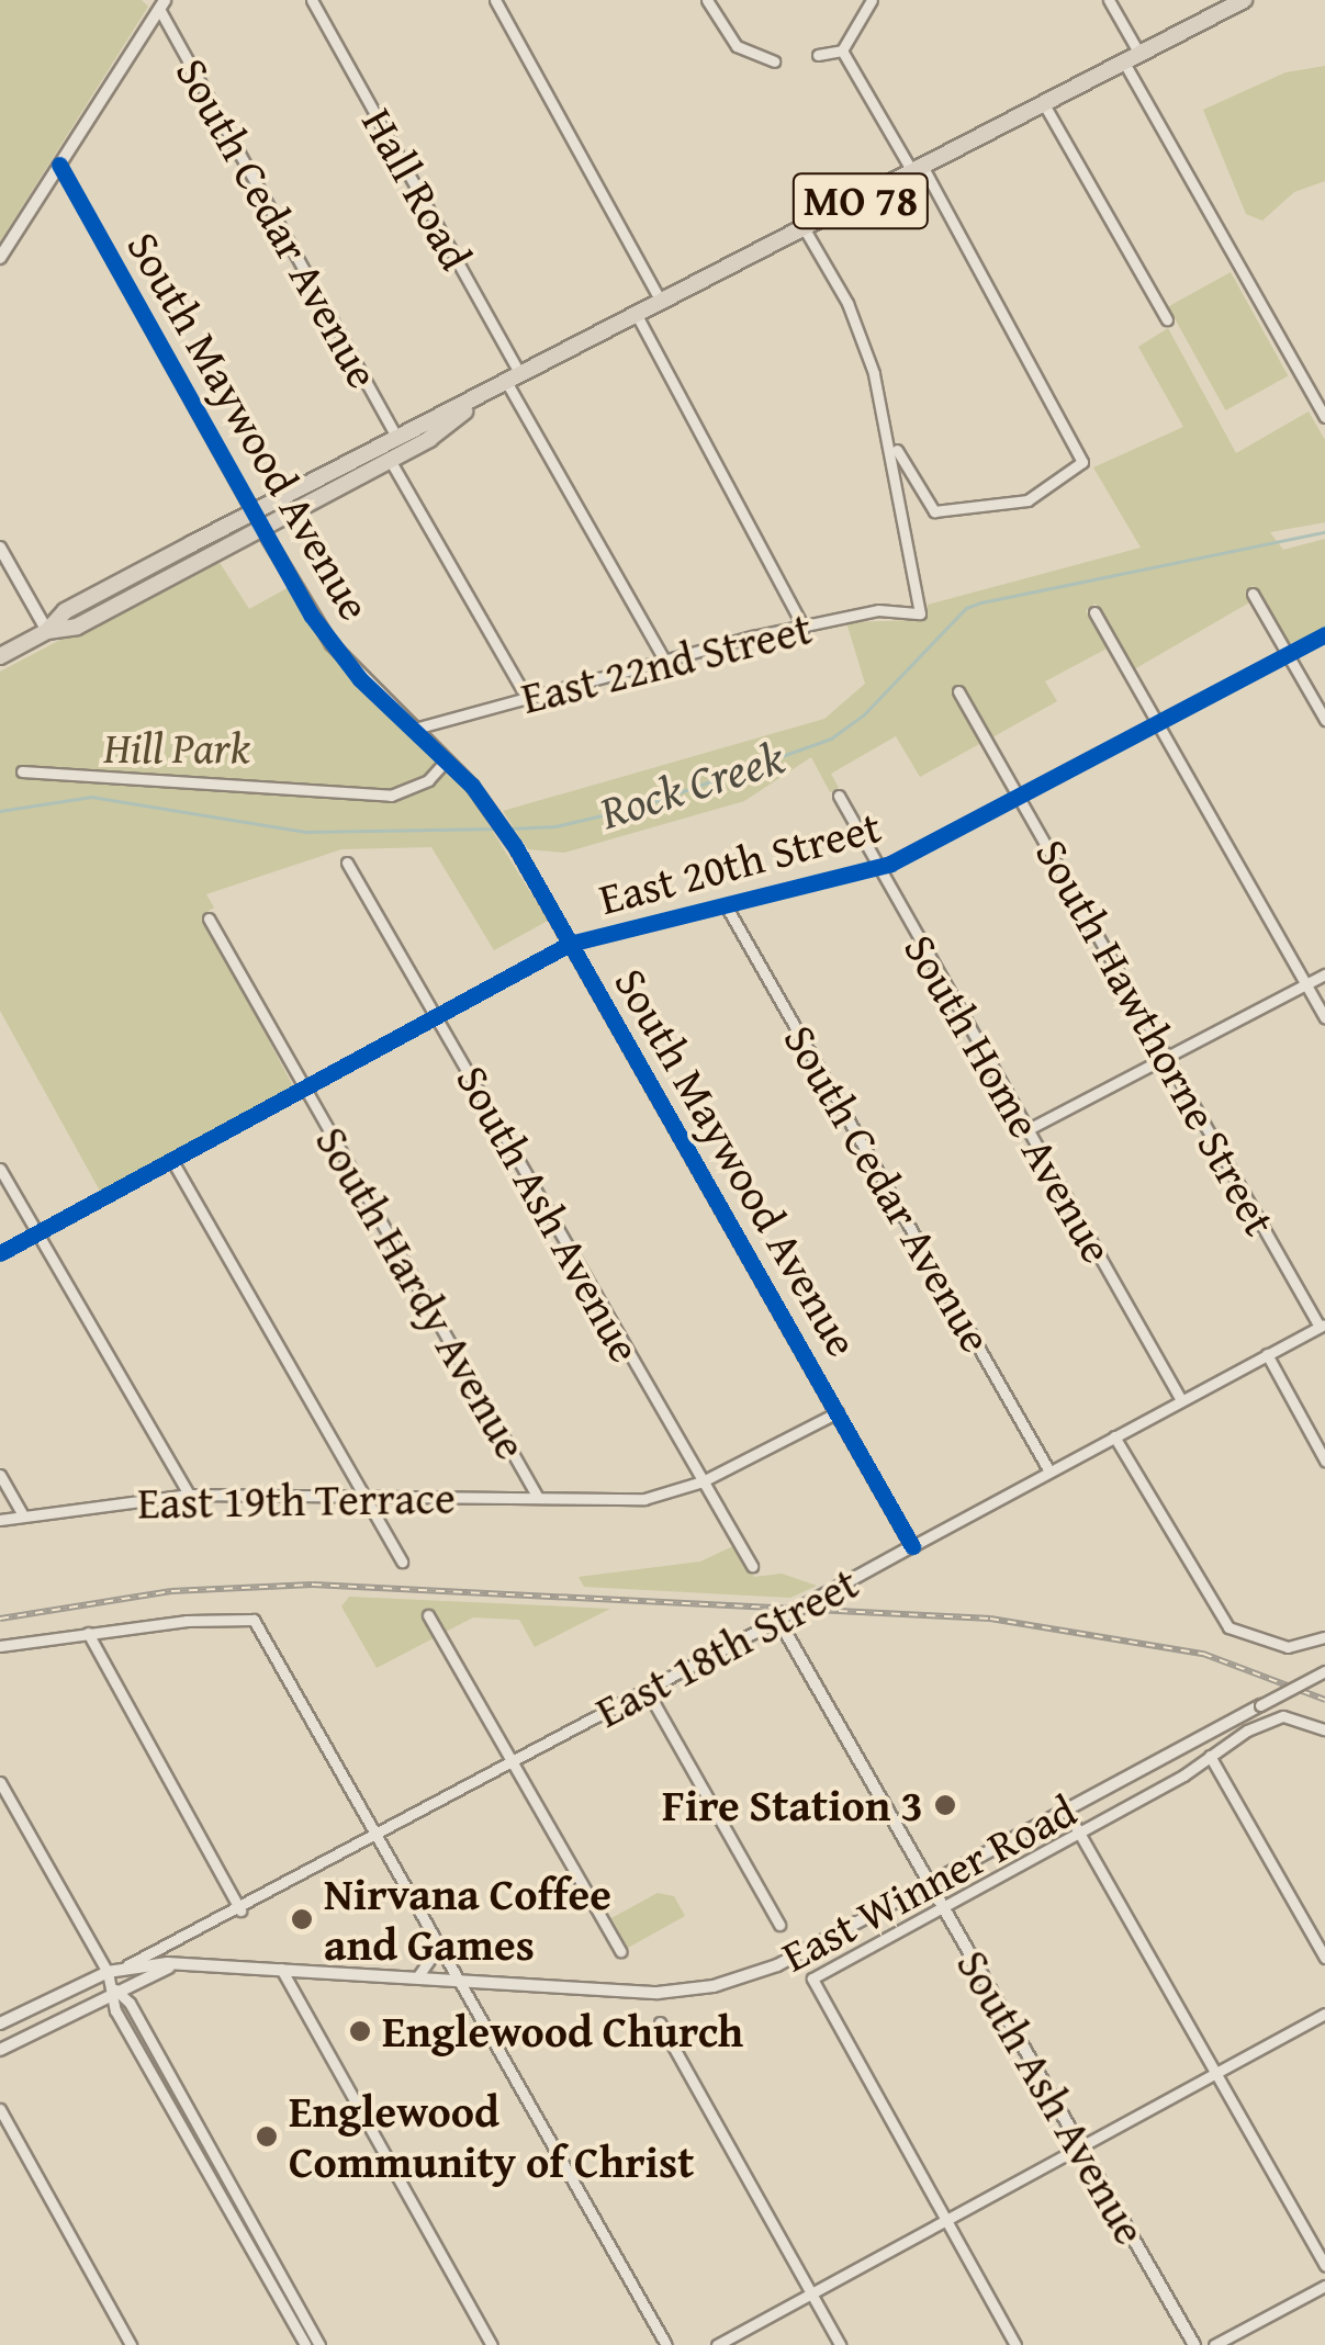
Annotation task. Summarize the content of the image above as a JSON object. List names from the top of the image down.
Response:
{
  "streets": {
    "main road": ["MO 78"],
    "street": [
      "Hall Road",
      "South Cedar Avenue",
      "South Maywood Avenue",
      "East 22nd Street",
      "East 20th Street",
      "South Hawthorne Street",
      "South Home Avenue",
      "South Ash Avenue",
      "South Hardy Avenue",
      "East 19th Terrace",
      "East 18th Street",
      "East Winner Road"
    ]
  },
  "crossings": [
    ["Hall Road", "MO 78"],
    ["Hall Road", "East 22nd Street"],
    ["MO 78", "South Cedar Avenue"],
    ["MO 78", "South Maywood Avenue"],
    ["South Cedar Avenue", "East 20th Street"],
    ["South Cedar Avenue", "East 18th Street"],
    ["South Maywood Avenue", "East 22nd Street"],
    ["South Maywood Avenue", "East 20th Street"],
    ["South Maywood Avenue", "East 19th Terrace"],
    ["South Maywood Avenue", "East 18th Street"],
    ["East 20th Street", "South Hawthorne Street"],
    ["East 20th Street", "South Home Avenue"],
    ["East 20th Street", "South Ash Avenue"],
    ["East 20th Street", "South Hardy Avenue"],
    ["South Hawthorne Street", "East 18th Street"],
    ["South Home Avenue", "East 18th Street"],
    ["South Ash Avenue", "East 19th Terrace"],
    ["South Ash Avenue", "East 18th Street"],
    ["South Ash Avenue", "East Winner Road"],
    ["South Hardy Avenue", "East 19th Terrace"],
    ["East 18th Street", "East Winner Road"]
  ],
  "water": ["Rock Creek"],
  "parks": ["Hill Park"],
  "places": [
    "Fire Station 3",
    "Nirvana Coffee and Games",
    "Englewood Church",
    "Englewood Community of Christ"
  ]
}
